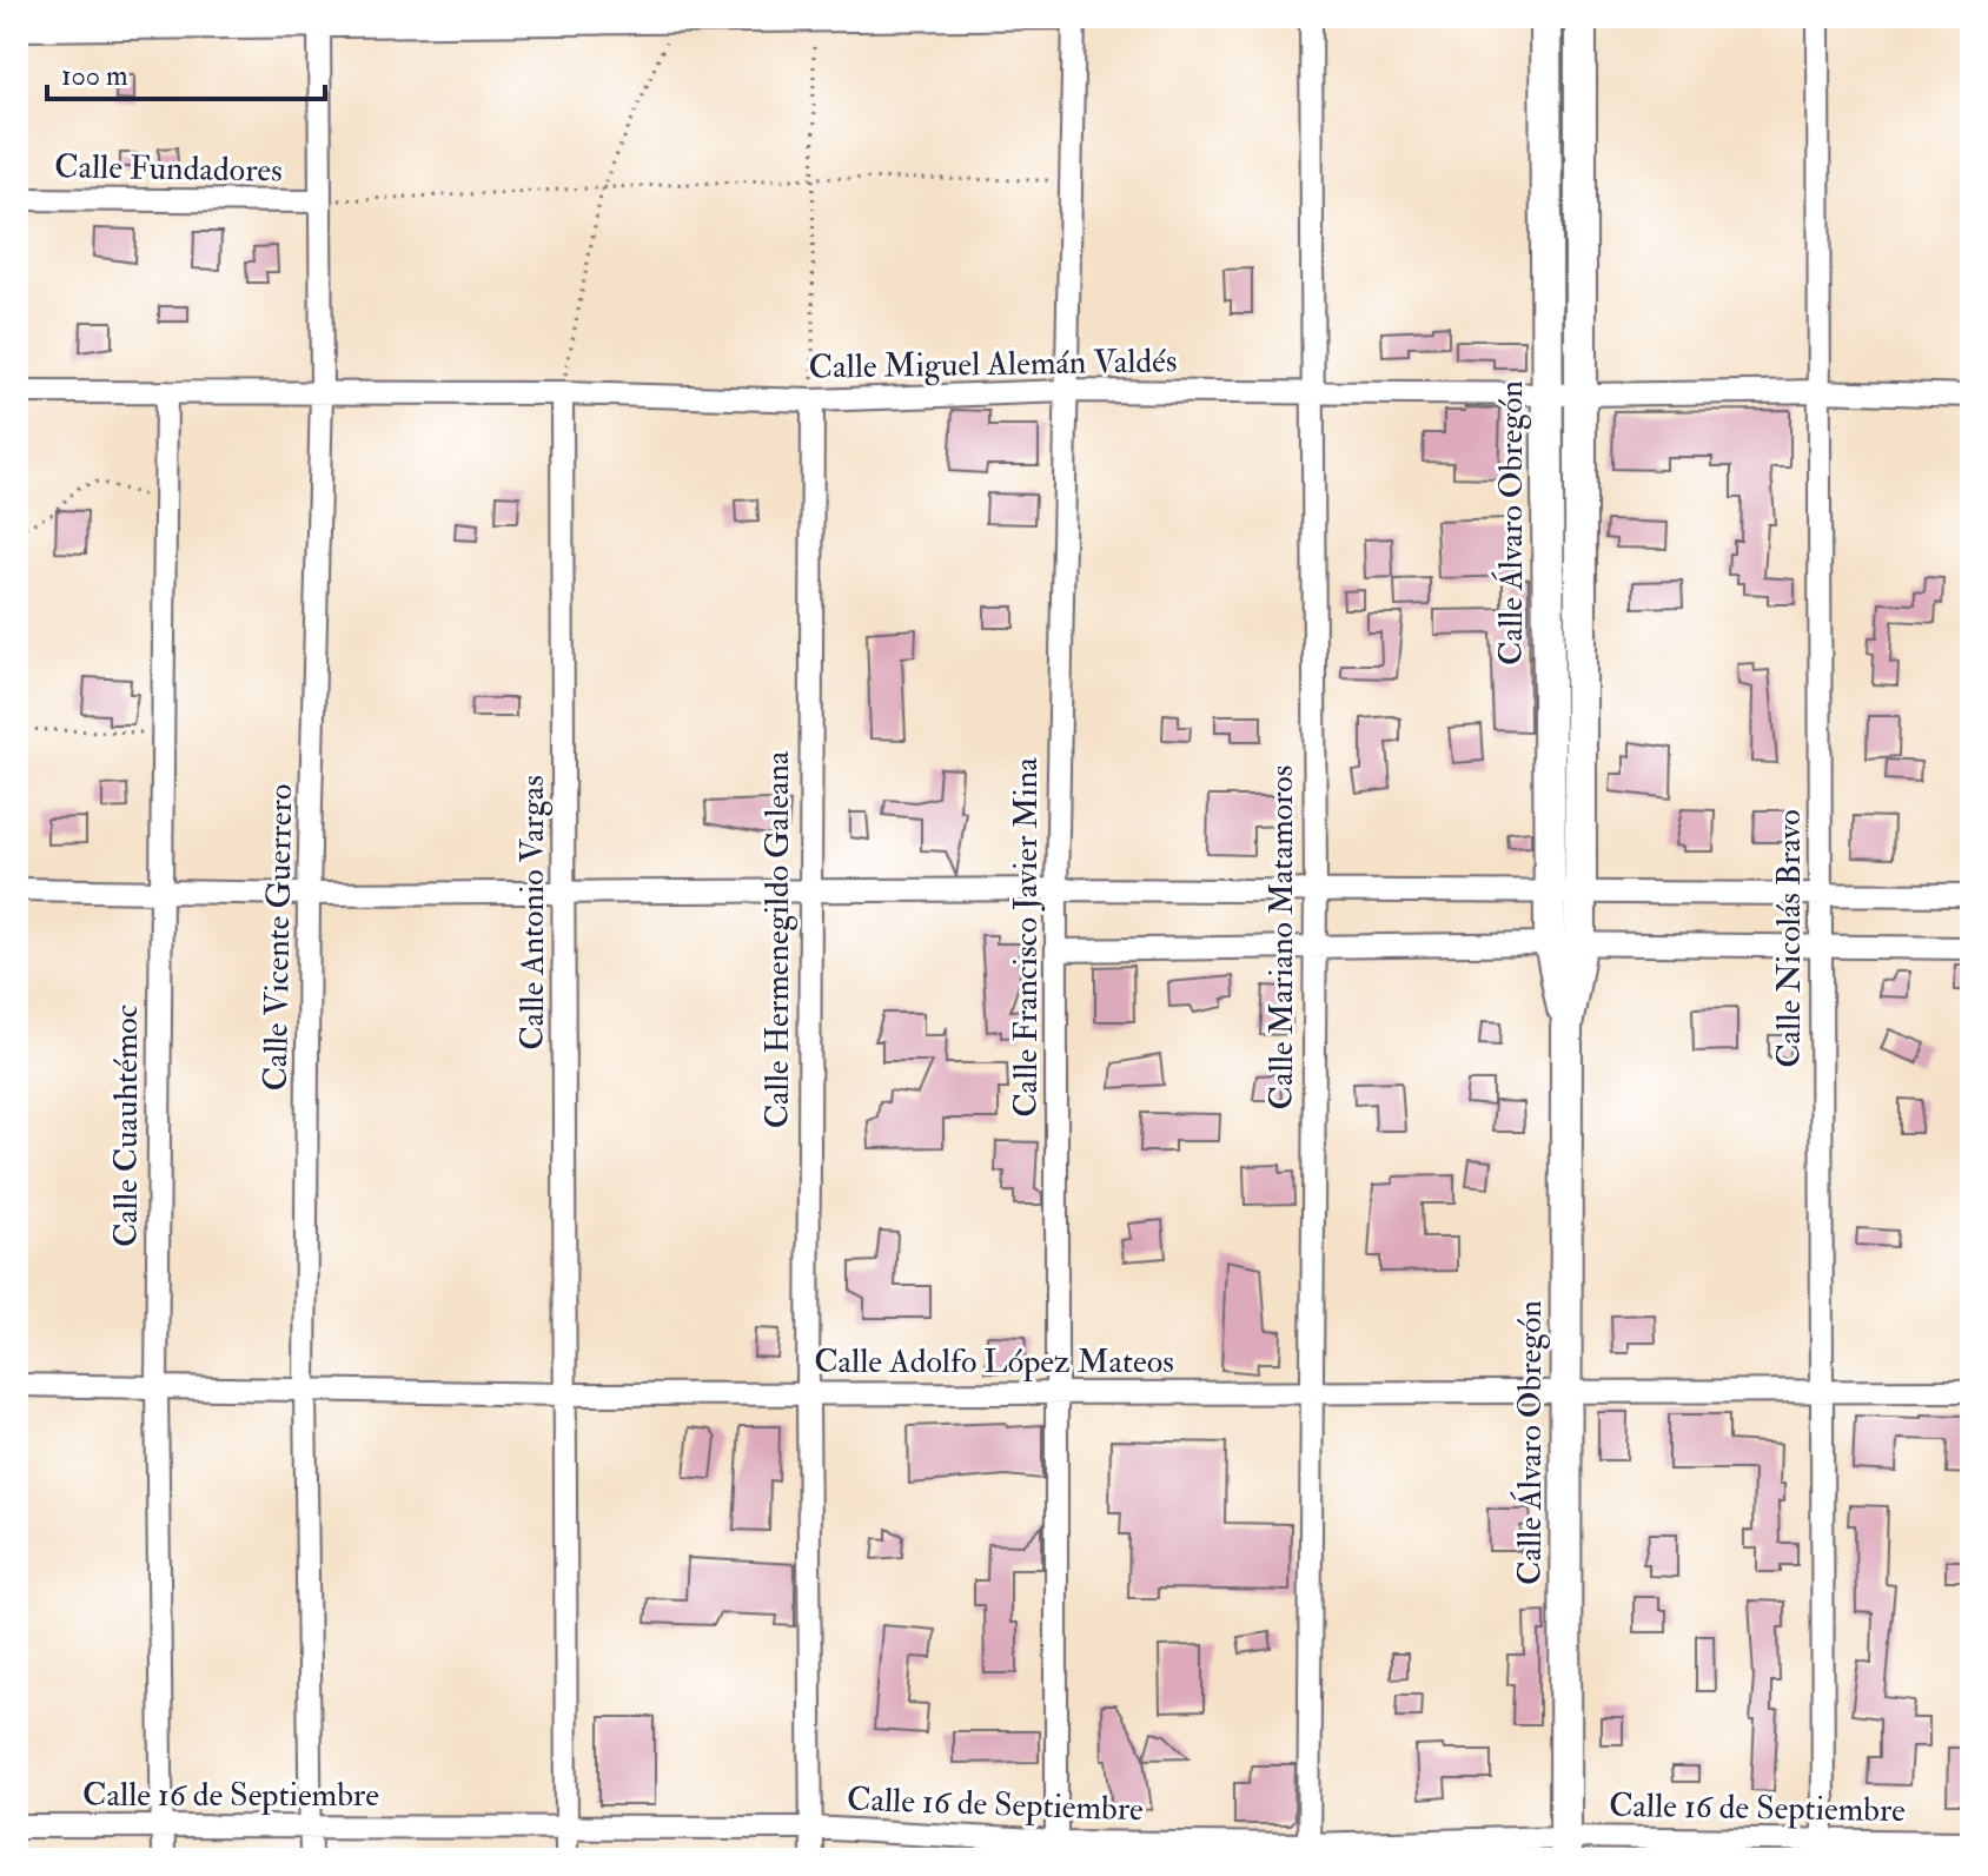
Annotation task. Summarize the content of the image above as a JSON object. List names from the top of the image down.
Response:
{
  "streets": {
    "street": [
      "Calle Fundadores",
      "Calle Miguel Alemán Valdés",
      "Calle Álvaro Obregón",
      "Calle Antonio Vargas",
      "Calle Vicente Guerrero",
      "Calle Francisco Javier Mina",
      "Calle Mariano Matamoros",
      "Calle Nicolás Bravo",
      "Calle Hermenegildo Galeana",
      "Calle Cuauhtémoc",
      "Calle Adolfo López Mateos",
      "Calle 16 de Septiembre"
    ]
  },
  "crossings": [
    ["Calle Fundadores", "Calle Vicente Guerrero"],
    ["Calle Miguel Alemán Valdés", "Calle Álvaro Obregón"],
    ["Calle Miguel Alemán Valdés", "Calle Antonio Vargas"],
    ["Calle Miguel Alemán Valdés", "Calle Vicente Guerrero"],
    ["Calle Miguel Alemán Valdés", "Calle Francisco Javier Mina"],
    ["Calle Miguel Alemán Valdés", "Calle Mariano Matamoros"],
    ["Calle Miguel Alemán Valdés", "Calle Nicolás Bravo"],
    ["Calle Miguel Alemán Valdés", "Calle Hermenegildo Galeana"],
    ["Calle Miguel Alemán Valdés", "Calle Cuauhtémoc"],
    ["Calle Álvaro Obregón", "Calle Adolfo López Mateos"],
    ["Calle Álvaro Obregón", "Calle 16 de Septiembre"],
    ["Calle Antonio Vargas", "Calle Adolfo López Mateos"],
    ["Calle Antonio Vargas", "Calle 16 de Septiembre"],
    ["Calle Vicente Guerrero", "Calle Adolfo López Mateos"],
    ["Calle Vicente Guerrero", "Calle 16 de Septiembre"],
    ["Calle Francisco Javier Mina", "Calle Adolfo López Mateos"],
    ["Calle Francisco Javier Mina", "Calle 16 de Septiembre"],
    ["Calle Mariano Matamoros", "Calle Adolfo López Mateos"],
    ["Calle Mariano Matamoros", "Calle 16 de Septiembre"],
    ["Calle Nicolás Bravo", "Calle Adolfo López Mateos"],
    ["Calle Nicolás Bravo", "Calle 16 de Septiembre"],
    ["Calle Hermenegildo Galeana", "Calle Adolfo López Mateos"],
    ["Calle Hermenegildo Galeana", "Calle 16 de Septiembre"],
    ["Calle Cuauhtémoc", "Calle Adolfo López Mateos"],
    ["Calle Cuauhtémoc", "Calle 16 de Septiembre"]
  ],
  "scale_bar": "100 m"
}
